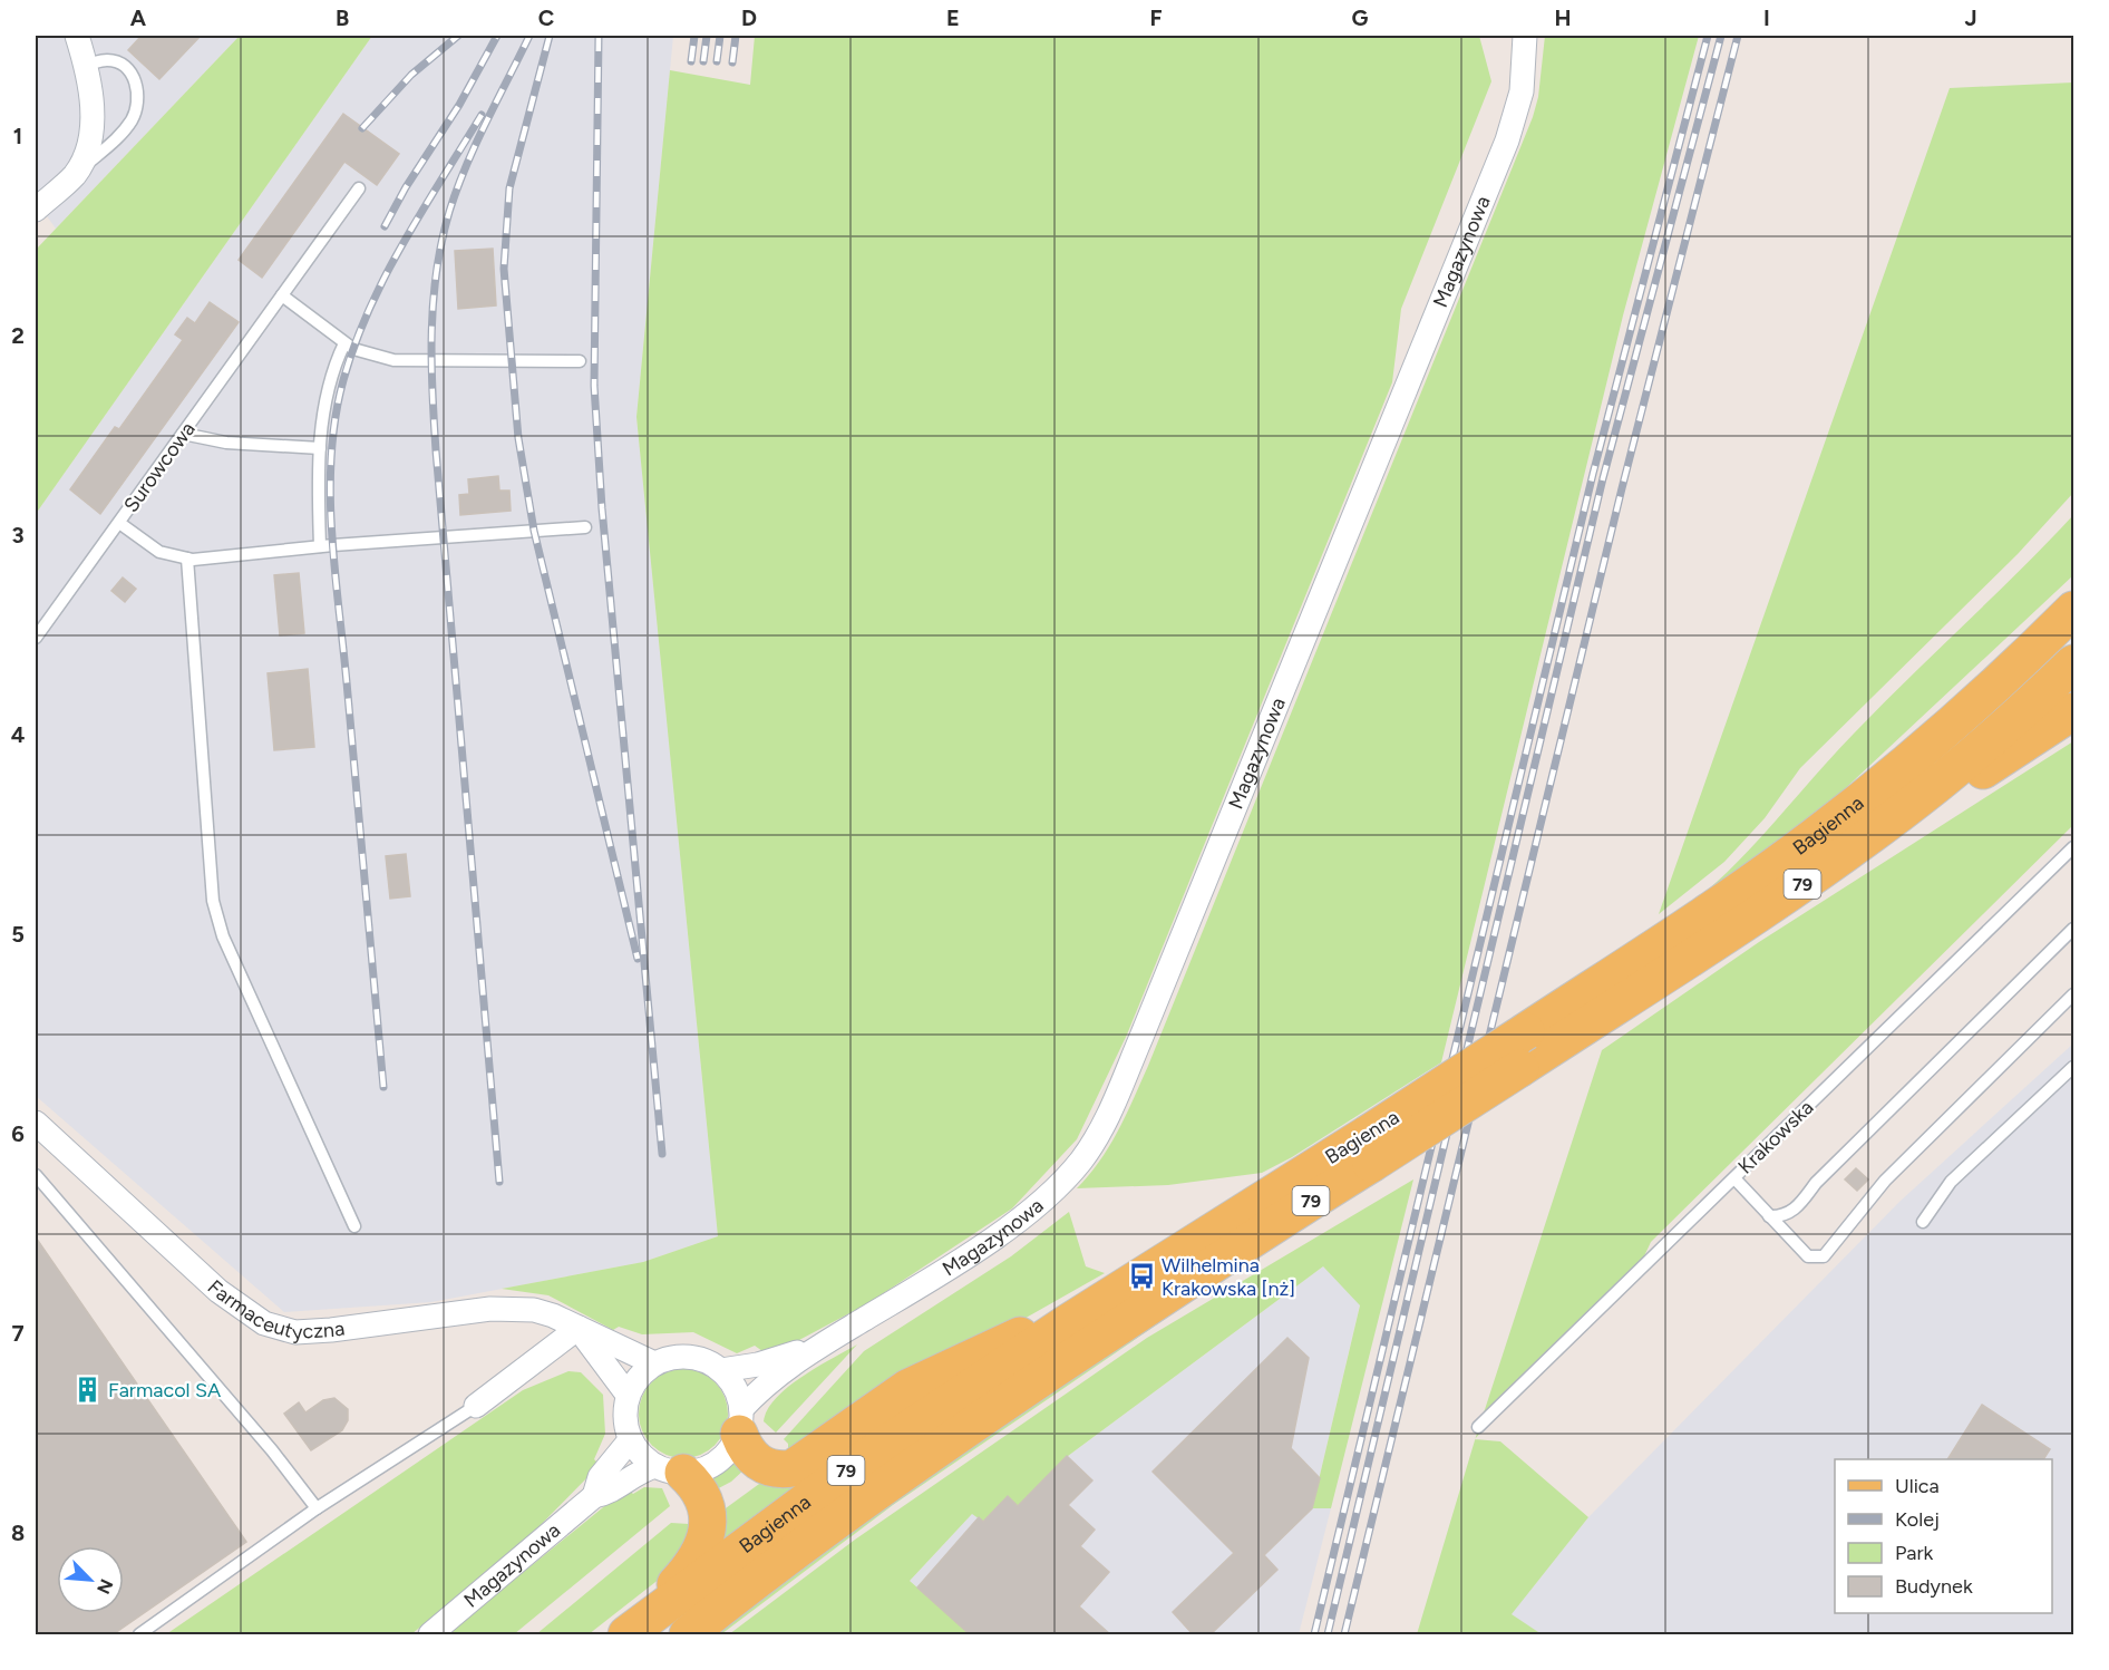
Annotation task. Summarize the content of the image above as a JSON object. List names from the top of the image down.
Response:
{
  "streets": {
    "main road": ["Bagienna", "79"],
    "street": ["Magazynowa", "Farmaceutyczna"],
    "lane": ["Surowcowa", "Krakowska"]
  },
  "crossings": [
    ["Magazynowa", "Farmaceutyczna"]
  ],
  "places": {
    "bus stop": ["Wilhelmina Krakowska [nż]"],
    "building": ["Farmacol SA"]
  },
  "legend": [
    "Ulica",
    "Kolej",
    "Park",
    "Budynek"
  ],
  "north": "bottom right",
  "grid": {
    "columns": [
      "A",
      "B",
      "C",
      "D",
      "E",
      "F",
      "G",
      "H",
      "I",
      "J"
    ],
    "rows": [
      "1",
      "2",
      "3",
      "4",
      "5",
      "6",
      "7",
      "8"
    ]
  }
}
